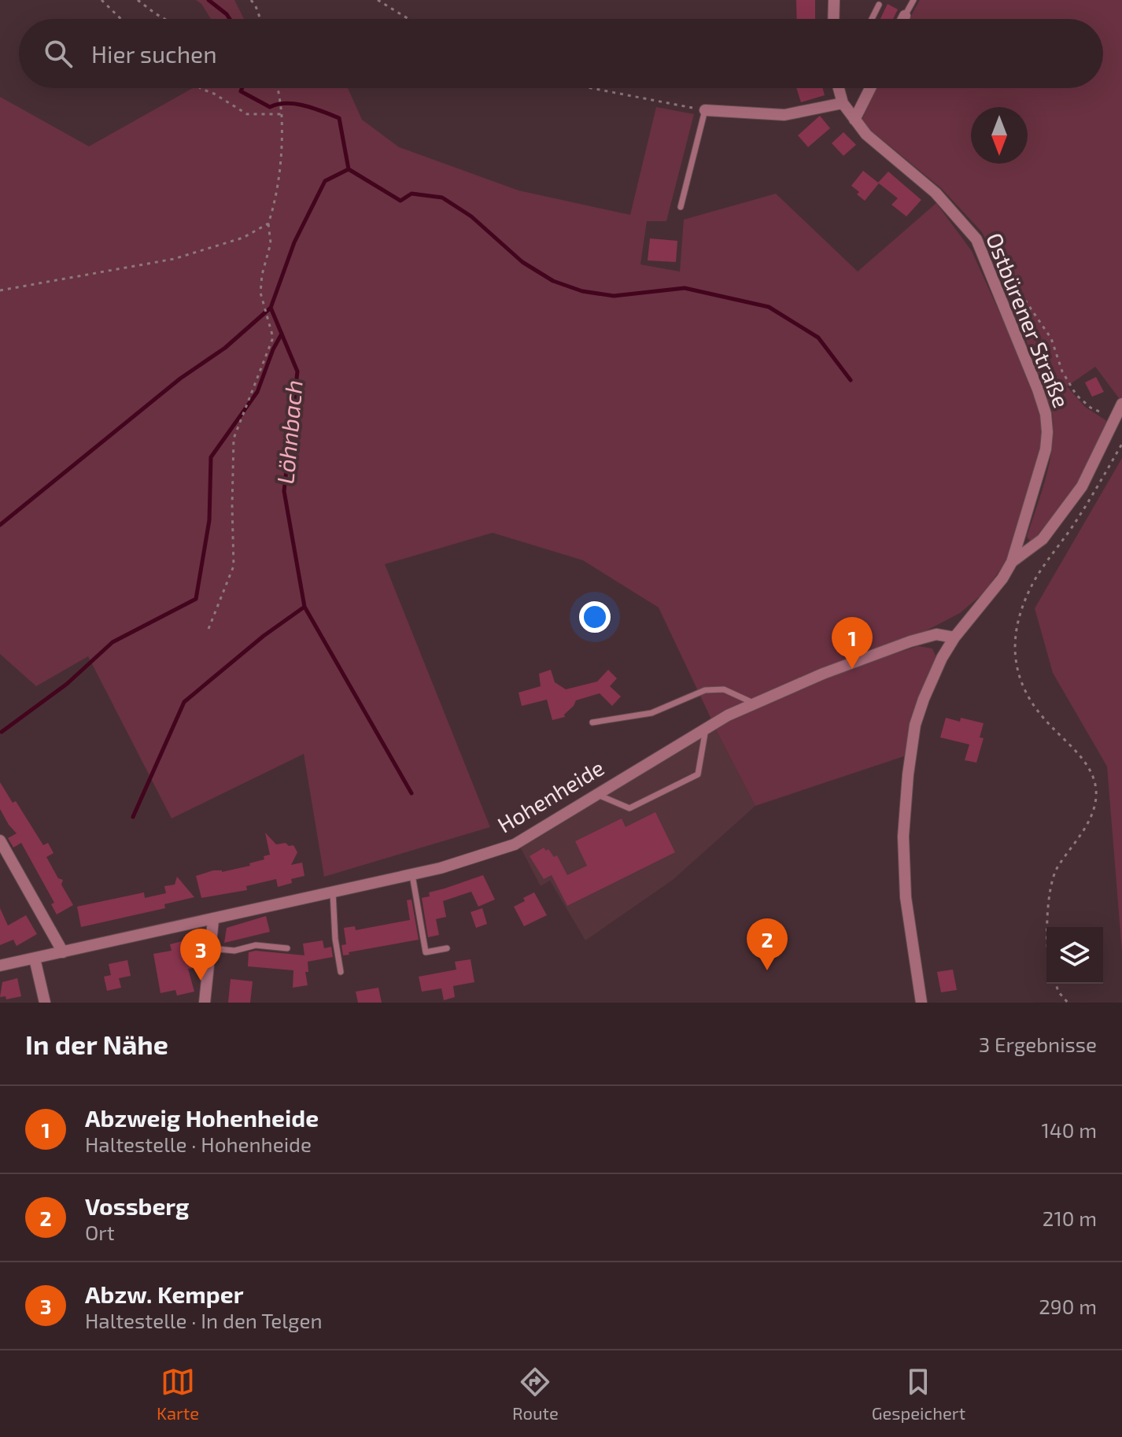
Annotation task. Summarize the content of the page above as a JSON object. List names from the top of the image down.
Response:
{
  "streets": {
    "street": ["Ostbürener Straße", "Hohenheide"]
  },
  "crossings": [
    ["Ostbürener Straße", "Hohenheide"]
  ],
  "water": ["Löhnbach"],
  "north": "bottom",
  "page": {
    "search": "Hier suchen",
    "pins": ["1", "2", "3"],
    "heading": ["In der Nähe", "3 Ergebnisse"],
    "list": [
      {
        "mark": "1",
        "name": "Abzweig Hohenheide",
        "note": "Haltestelle · Hohenheide",
        "value": "140 m"
      },
      {
        "mark": "2",
        "name": "Vossberg",
        "note": "Ort",
        "value": "210 m"
      },
      {
        "mark": "3",
        "name": "Abzw. Kemper",
        "note": "Haltestelle · In den Telgen",
        "value": "290 m"
      }
    ],
    "nav": ["Karte", "Route", "Gespeichert"]
  }
}
